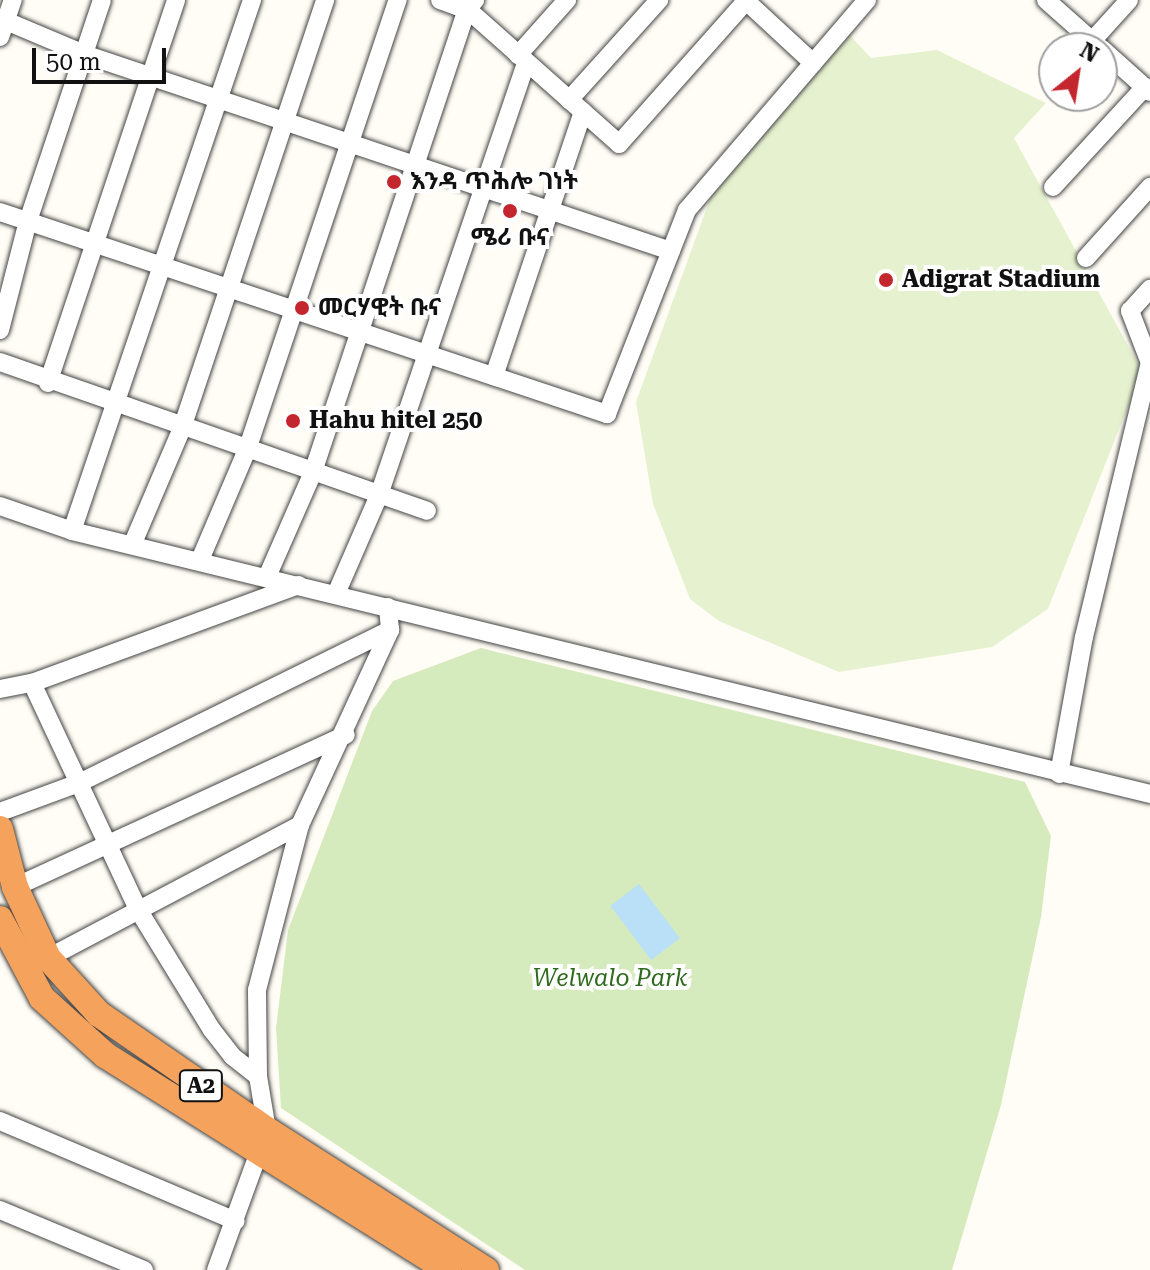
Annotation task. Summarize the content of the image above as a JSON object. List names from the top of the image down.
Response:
{
  "streets": {
    "highway": ["A2"]
  },
  "parks": ["Welwalo Park"],
  "places": [
    "እንዳ ጥሕሎ ገነት",
    "ሜሪ ቡና",
    "Adigrat Stadium",
    "መርሃዊት ቡና",
    "Hahu hitel 250"
  ],
  "scale_bar": "50 m",
  "north": "top right"
}
